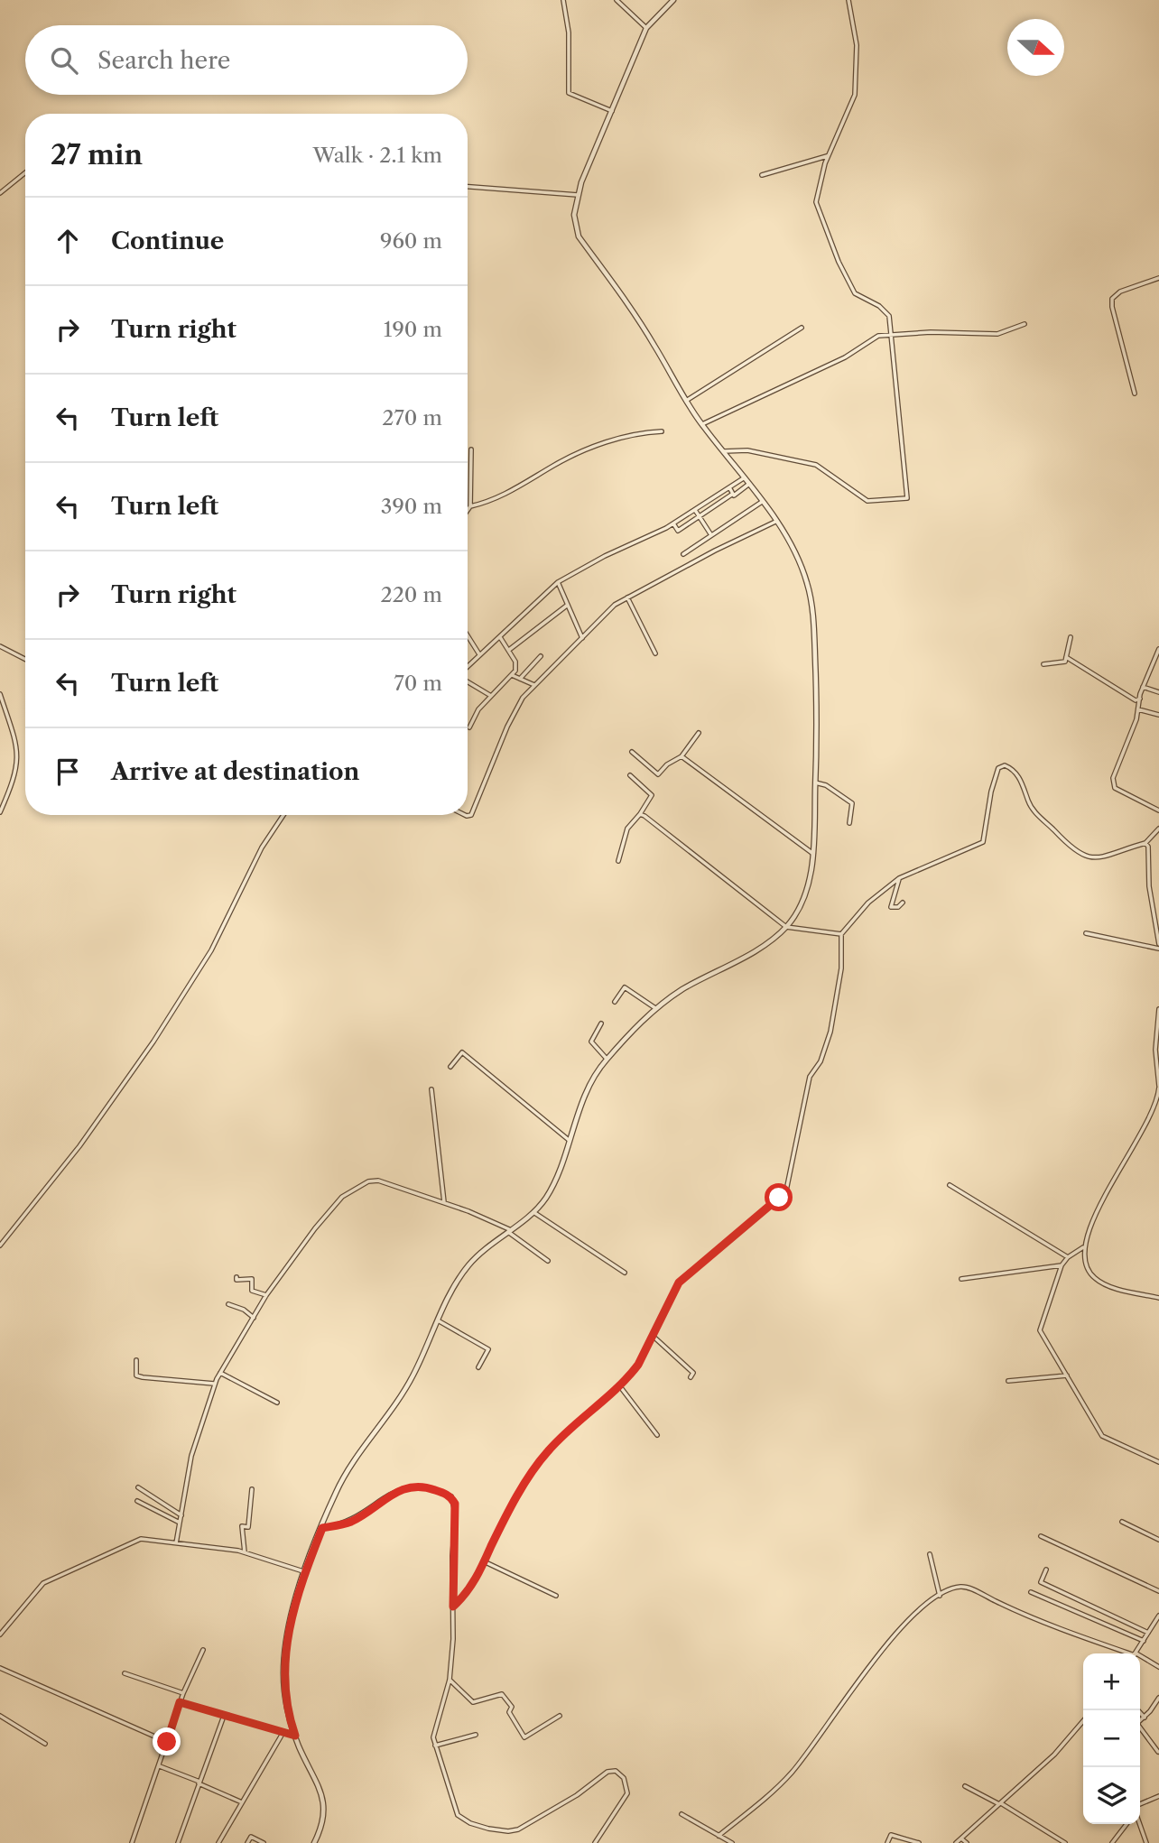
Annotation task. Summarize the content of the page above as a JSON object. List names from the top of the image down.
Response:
{
  "north": "right",
  "page": {
    "search": "Search here",
    "heading": ["27 min", "Walk · 2.1 km"],
    "list": [
      ["Continue", "960 m"],
      ["Turn right", "190 m"],
      ["Turn left", "270 m"],
      ["Turn left", "390 m"],
      ["Turn right", "220 m"],
      ["Turn left", "70 m"],
      "Arrive at destination"
    ],
    "map_buttons": ["+", "−"]
  }
}
